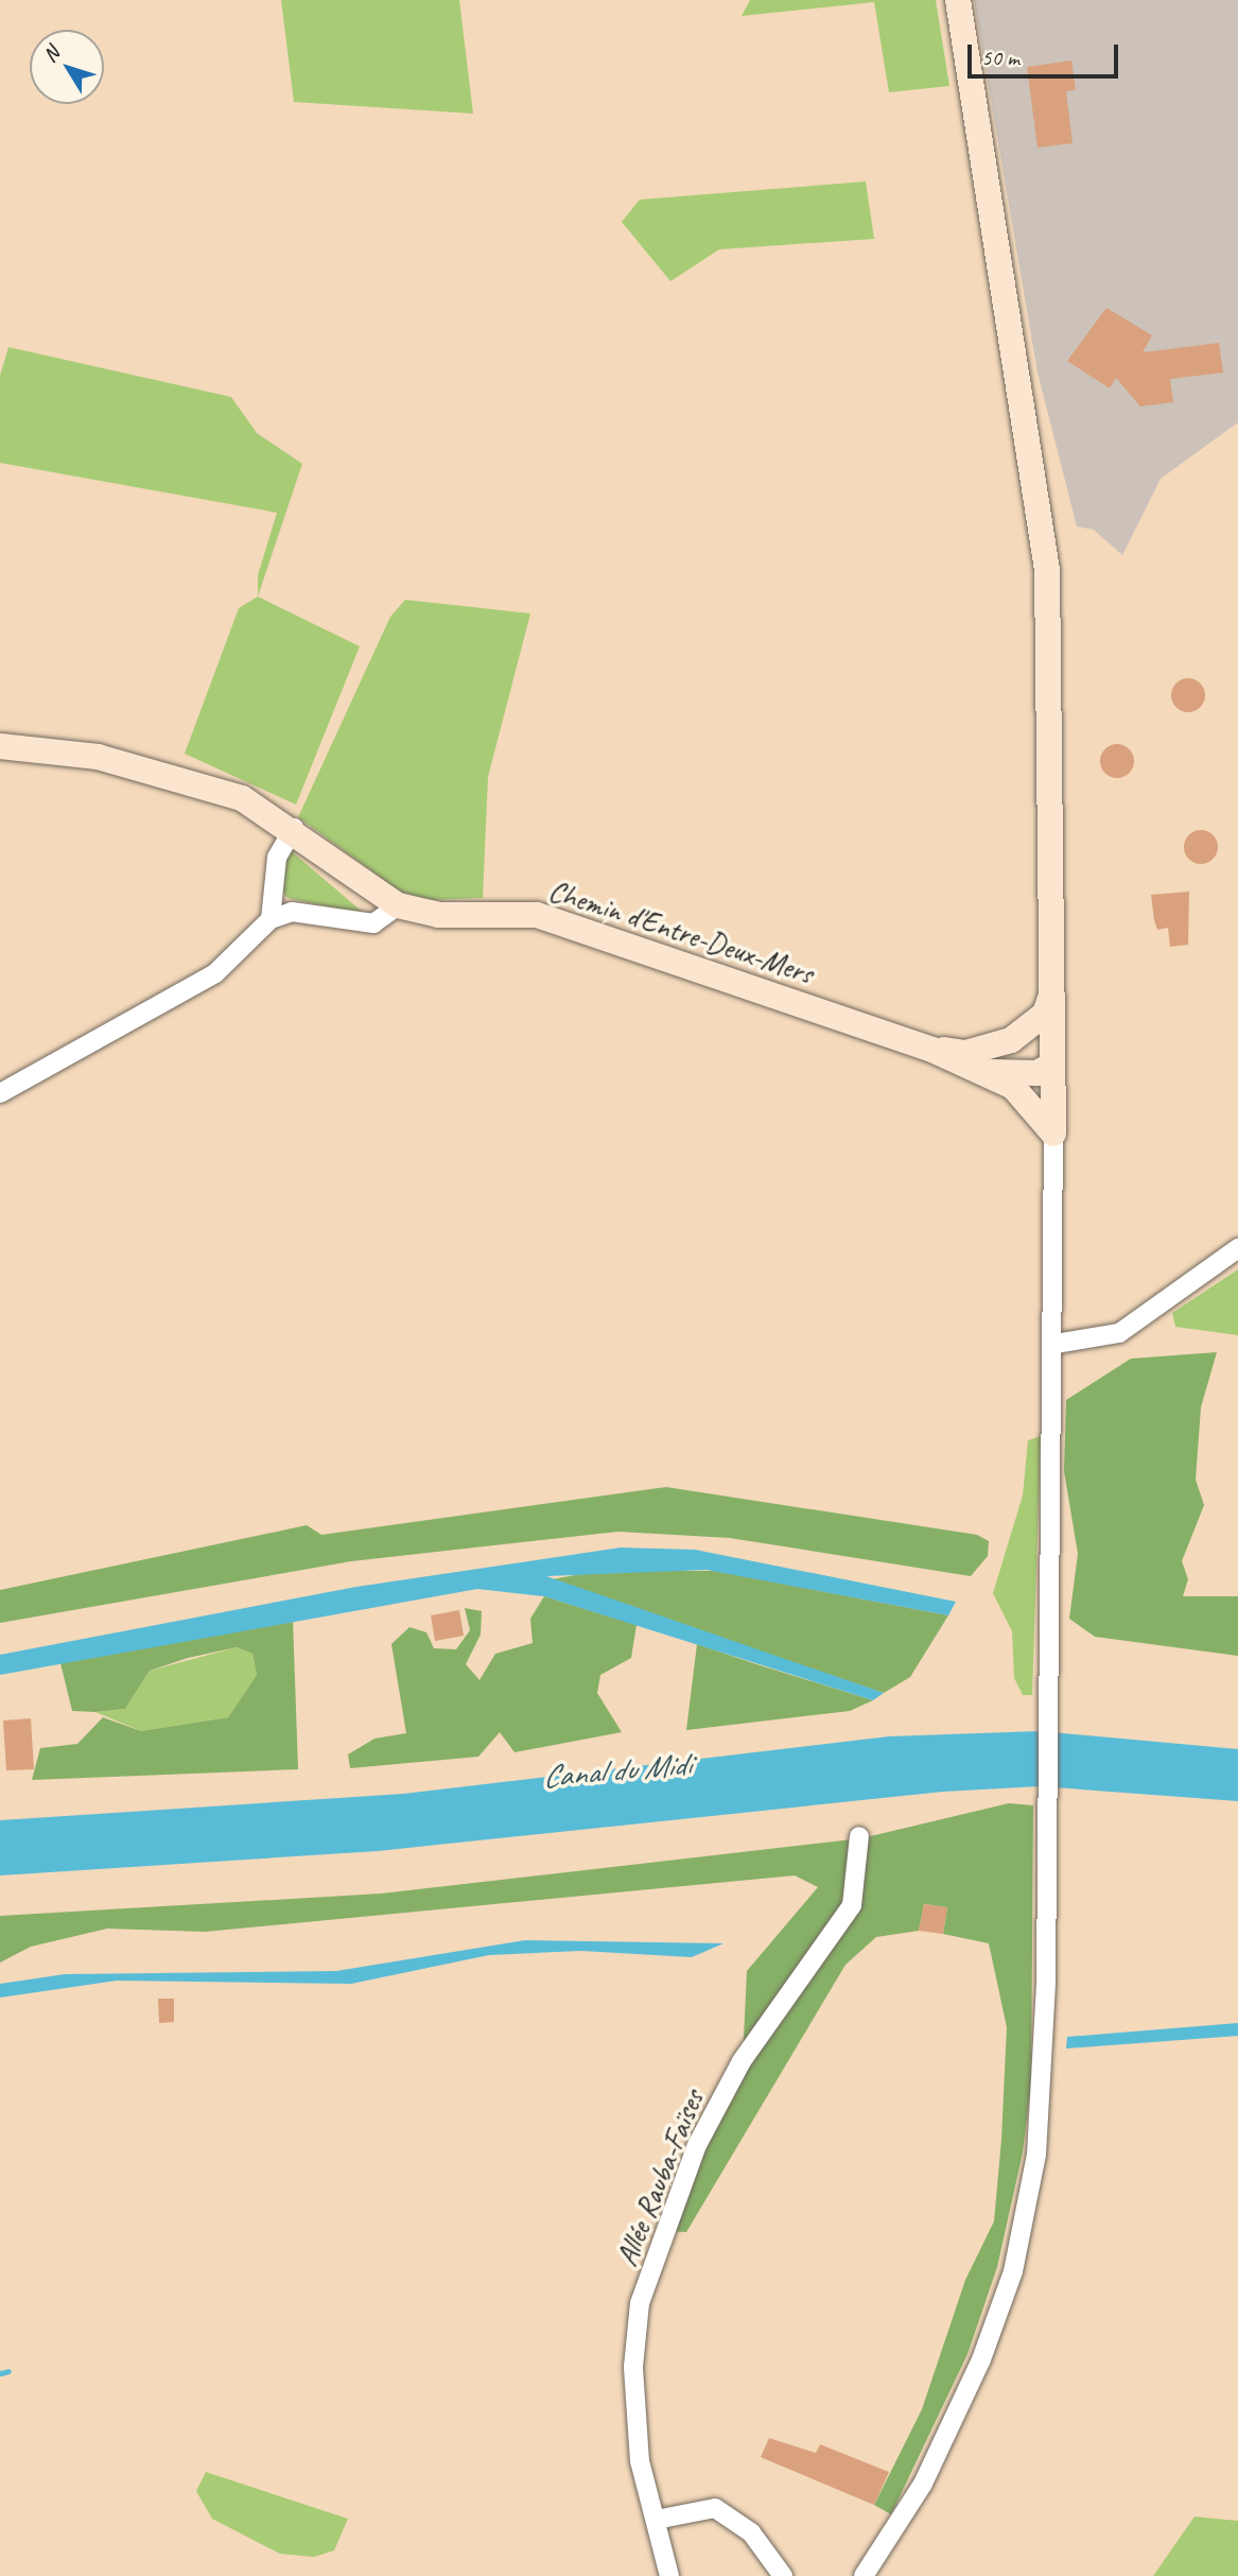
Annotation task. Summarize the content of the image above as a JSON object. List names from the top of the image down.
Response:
{
  "streets": {
    "street": ["Chemin d'Entre-Deux-Mers", "Allée Rauba-Faïses"]
  },
  "water": ["Canal du Midi"],
  "scale_bar": "50 m",
  "north": "top left"
}
